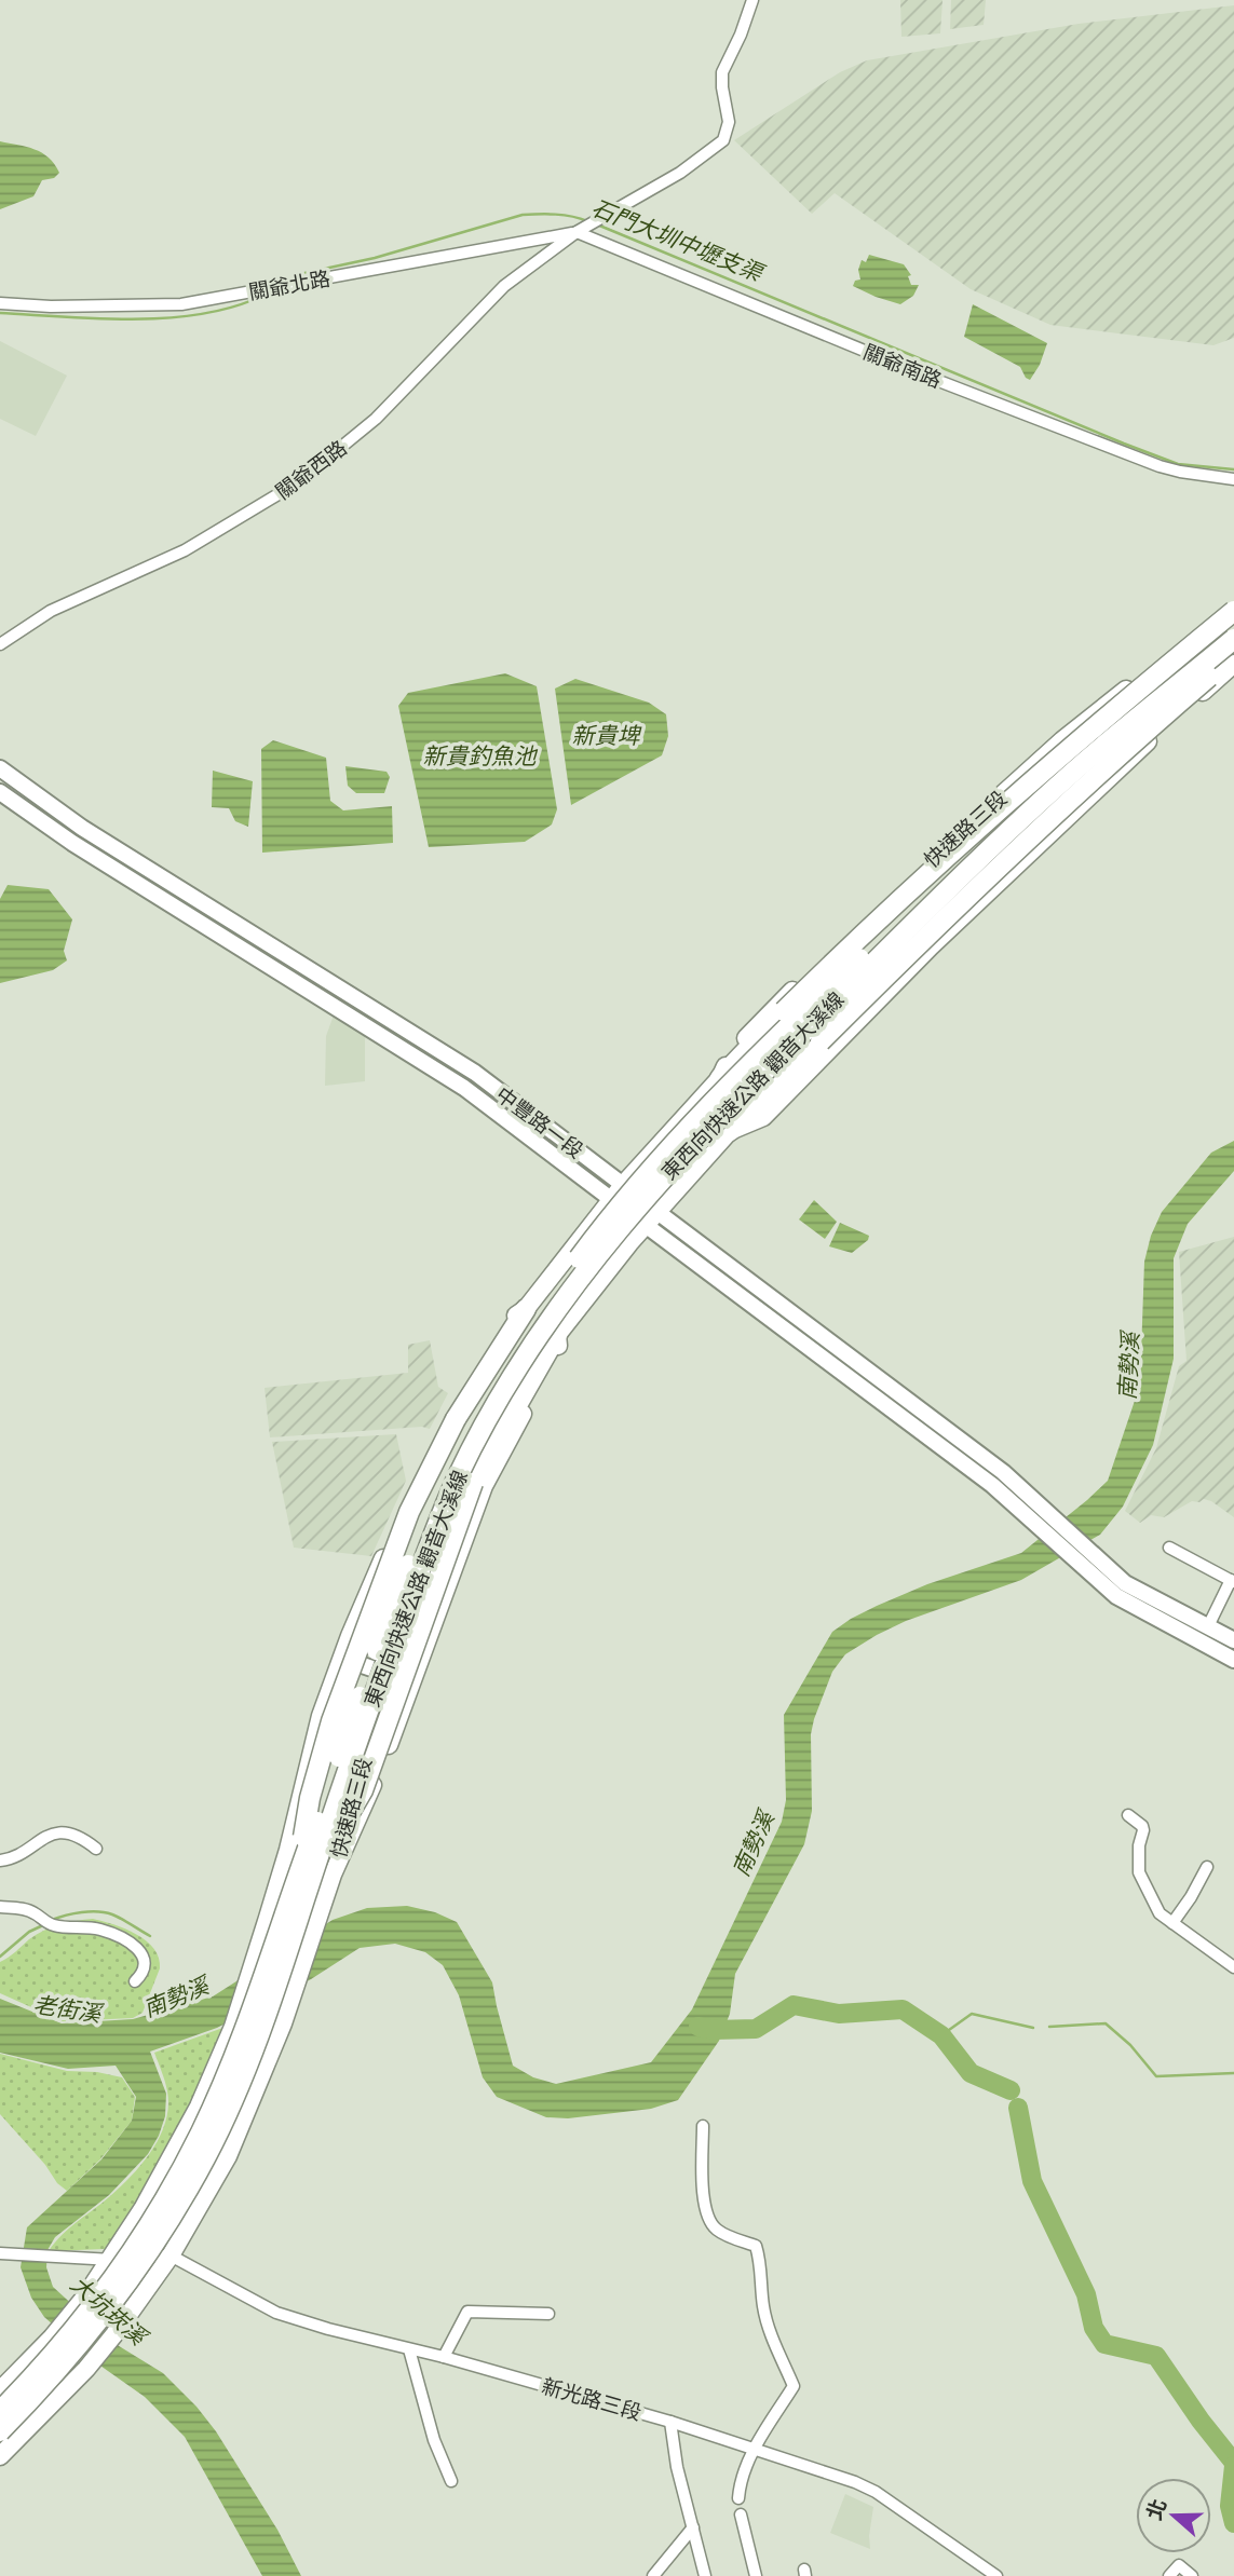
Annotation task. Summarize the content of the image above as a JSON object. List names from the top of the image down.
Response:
{
  "streets": {
    "highway": ["東西向快速公路 觀音大溪線"],
    "main road": ["快速路三段", "中豐路一段"],
    "street": [
      "關爺北路",
      "關爺南路",
      "關爺西路",
      "新光路三段"
    ]
  },
  "crossings": [
    ["關爺北路", "關爺南路"],
    ["關爺北路", "關爺西路"],
    ["關爺南路", "關爺西路"],
    ["快速路三段", "中豐路一段"]
  ],
  "water": [
    "石門大圳中壢支渠",
    "新貴埤",
    "新貴釣魚池",
    "南勢溪",
    "老街溪",
    "大坑崁溪"
  ],
  "north": "left"
}
